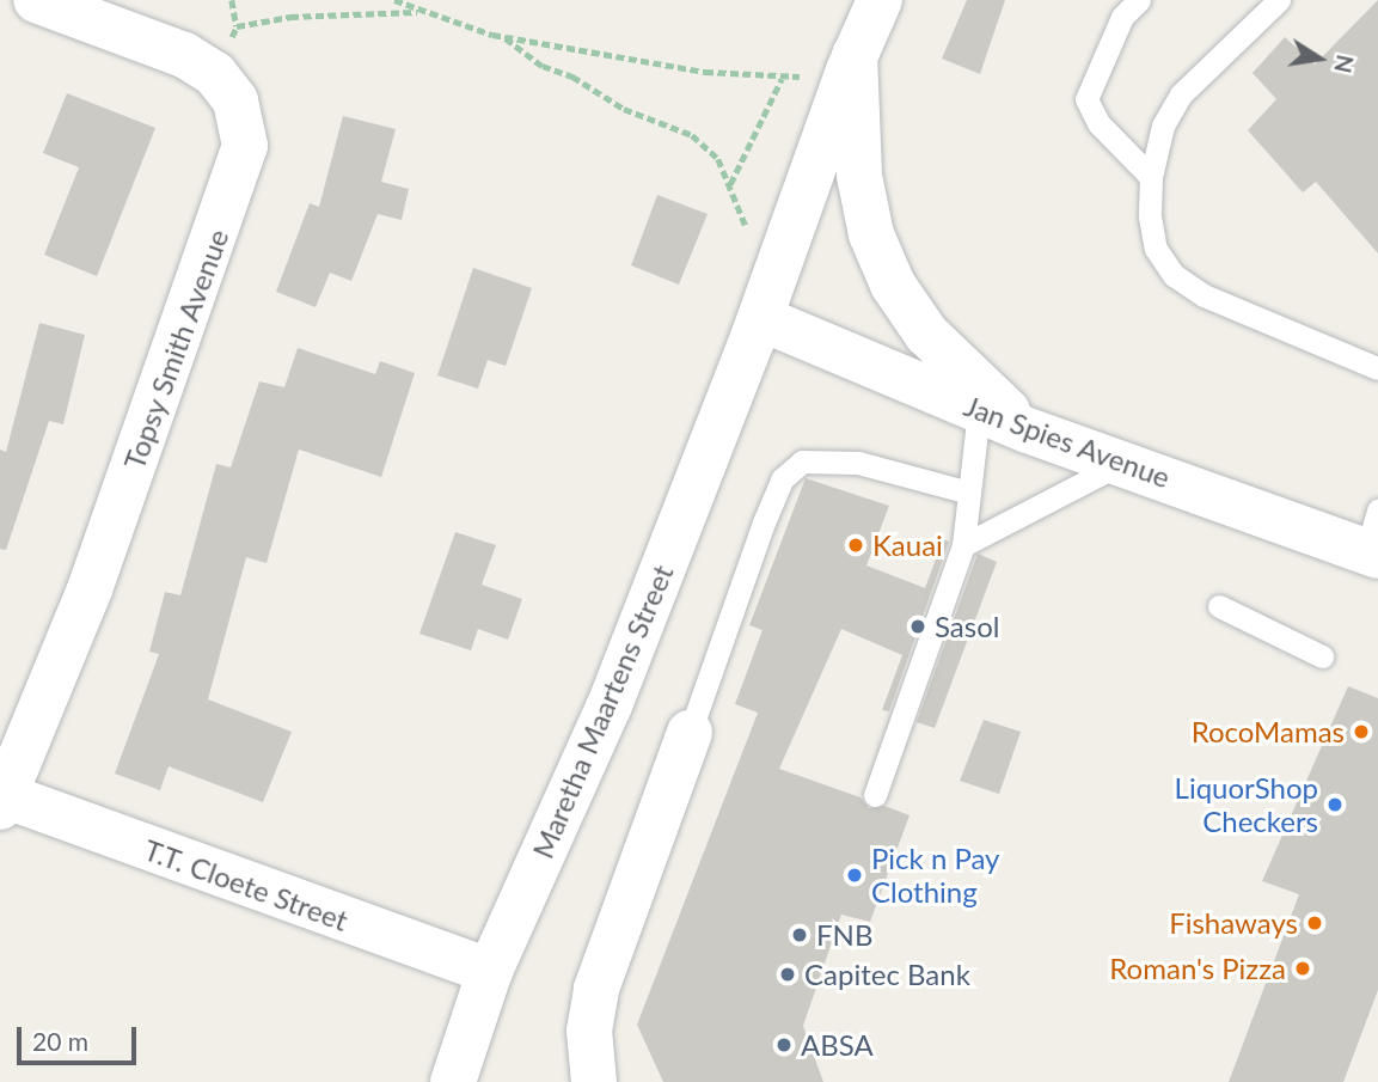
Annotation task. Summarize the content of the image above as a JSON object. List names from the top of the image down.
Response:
{
  "streets": {
    "street": [
      "Topsy Smith Avenue",
      "Jan Spies Avenue",
      "Maretha Maartens Street",
      "T.T. Cloete Street"
    ]
  },
  "crossings": [
    ["Topsy Smith Avenue", "T.T. Cloete Street"],
    ["Jan Spies Avenue", "Maretha Maartens Street"],
    ["Maretha Maartens Street", "T.T. Cloete Street"]
  ],
  "places": [
    "Kauai",
    "Sasol",
    "RocoMamas",
    "LiquorShop Checkers",
    "Pick n Pay Clothing",
    "Fishaways",
    "FNB",
    "Roman's Pizza",
    "Capitec Bank",
    "ABSA"
  ],
  "scale_bar": "20 m",
  "north": "right"
}
